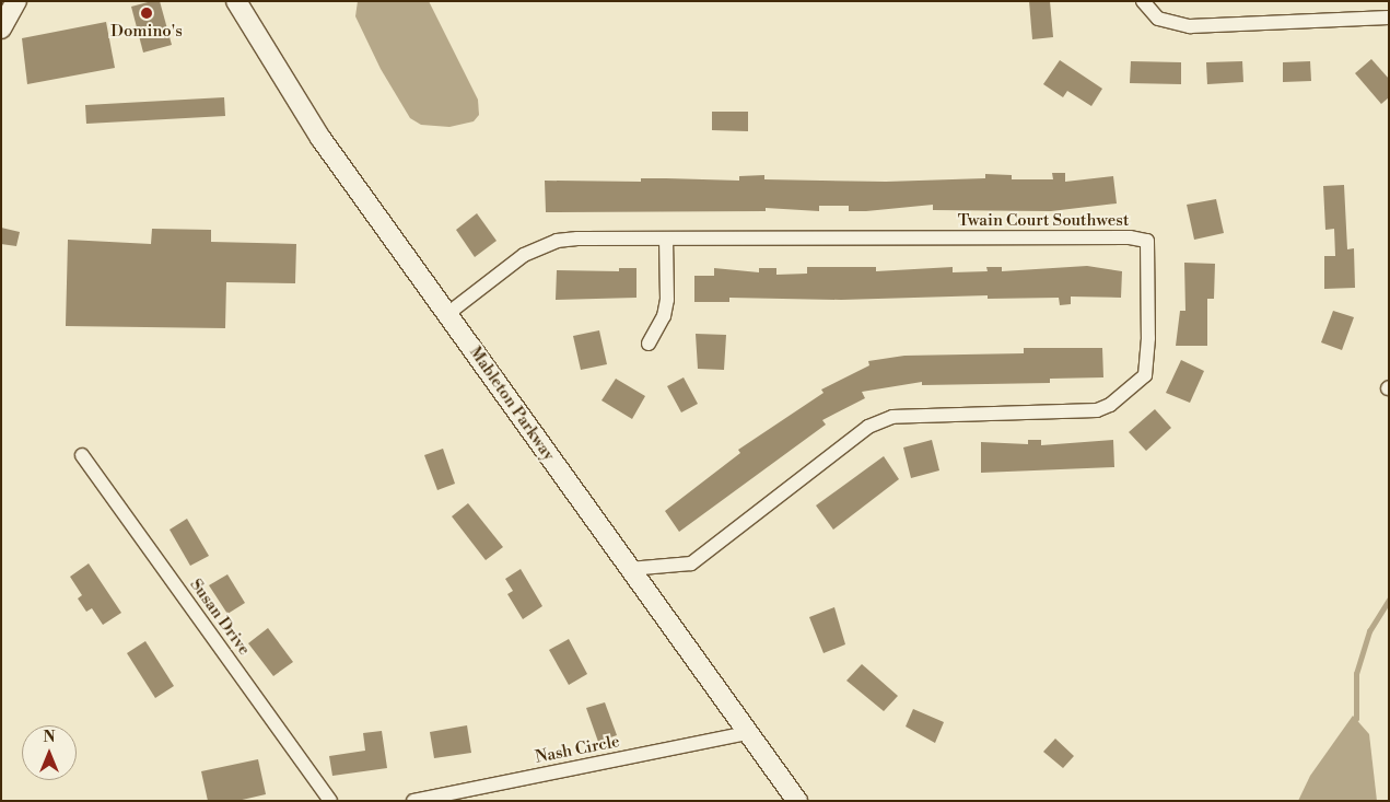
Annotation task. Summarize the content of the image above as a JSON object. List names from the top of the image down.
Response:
{
  "streets": {
    "main road": ["Mableton Parkway"],
    "street": ["Twain Court Southwest", "Susan Drive", "Nash Circle"]
  },
  "crossings": [
    ["Twain Court Southwest", "Mableton Parkway"],
    ["Mableton Parkway", "Nash Circle"]
  ],
  "places": ["Domino's"],
  "north": "top"
}
